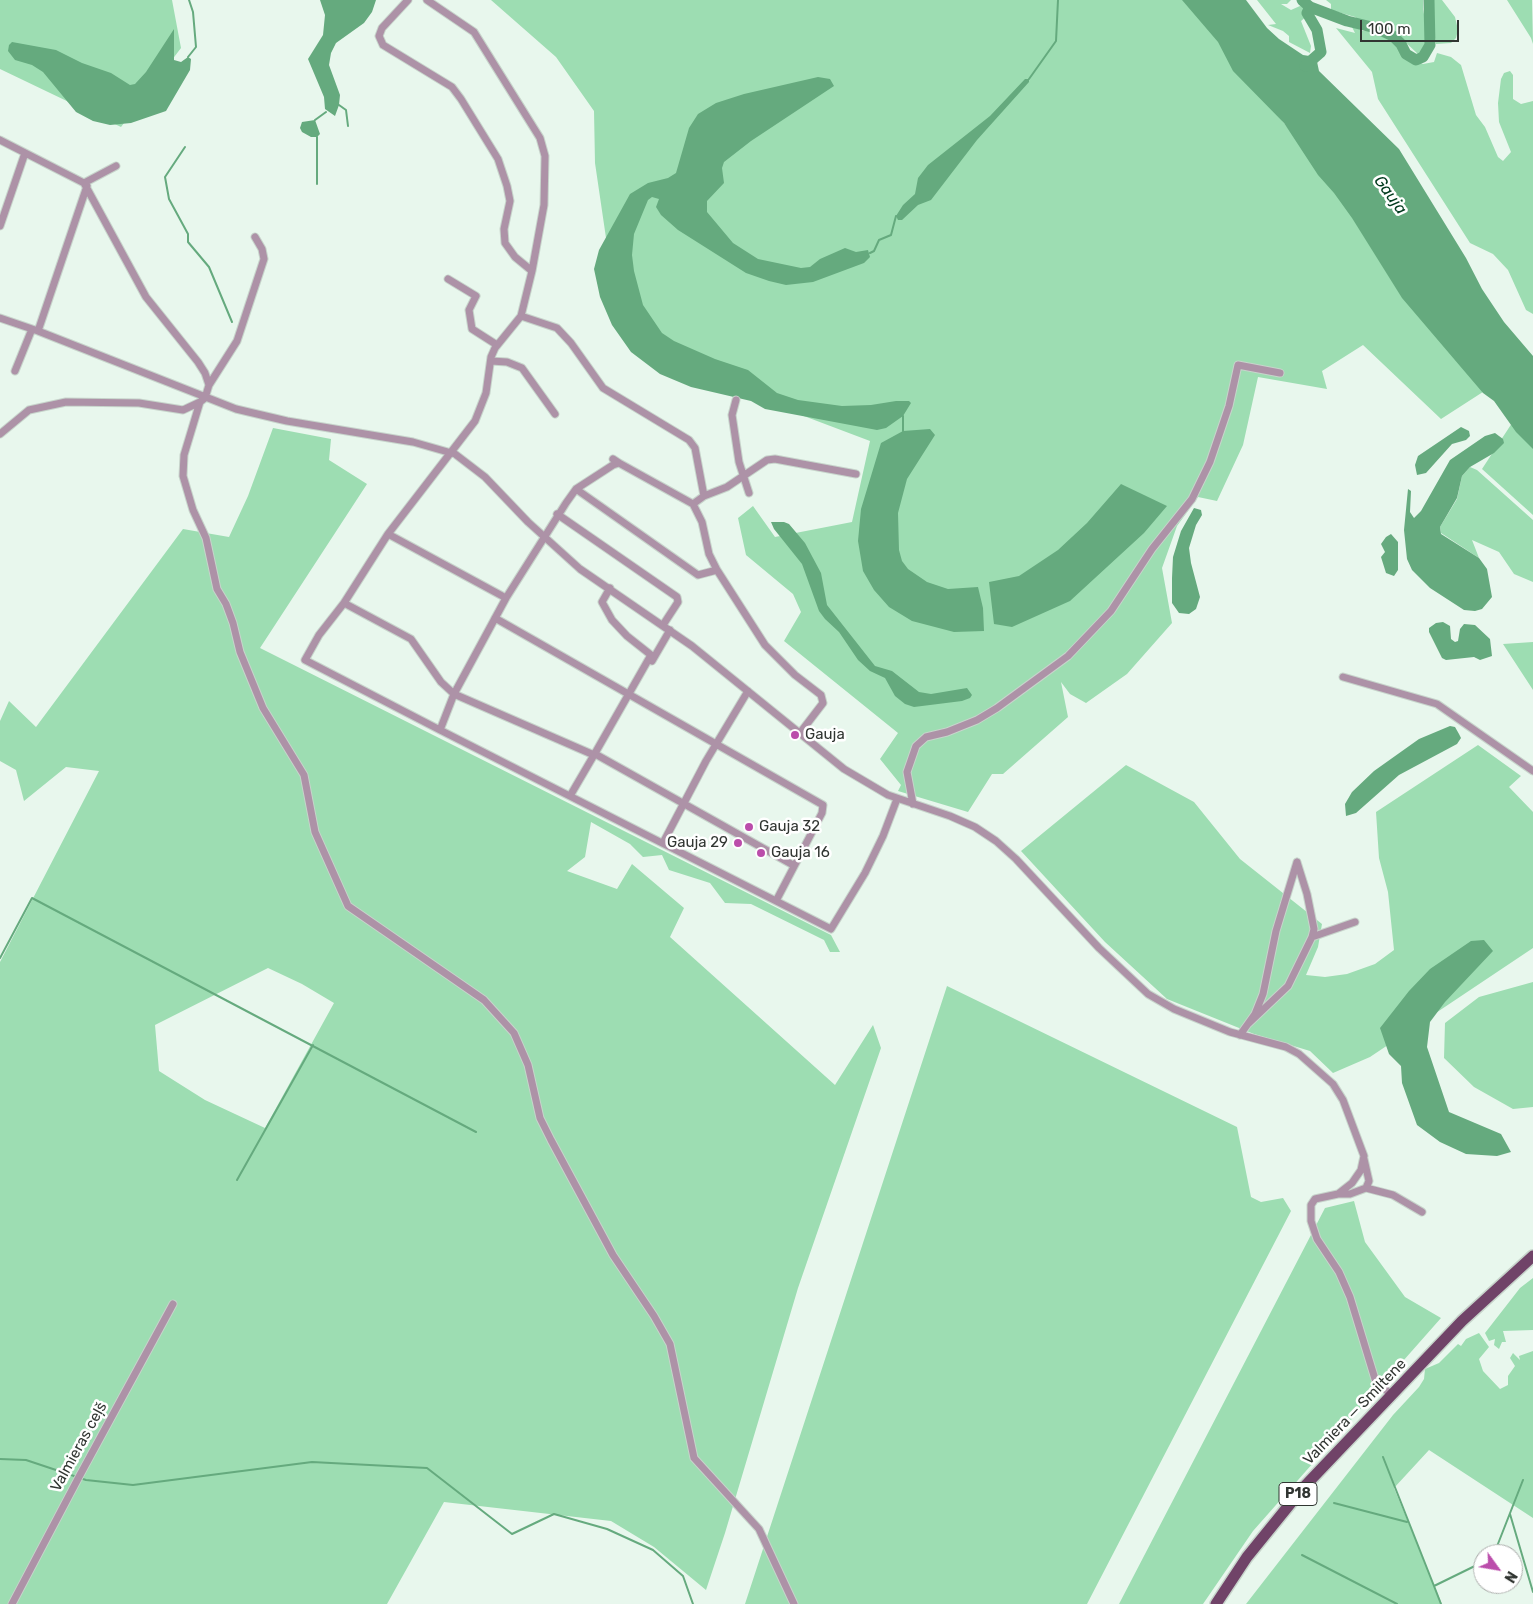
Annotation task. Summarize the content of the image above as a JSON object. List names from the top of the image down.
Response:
{
  "streets": {
    "main road": ["Valmiera — Smiltene", "P18"],
    "street": ["Valmieras ceļš"]
  },
  "water": ["Gauja"],
  "places": [
    "Gauja",
    "Gauja 32",
    "Gauja 29",
    "Gauja 16"
  ],
  "scale_bar": "100 m",
  "north": "bottom right"
}
